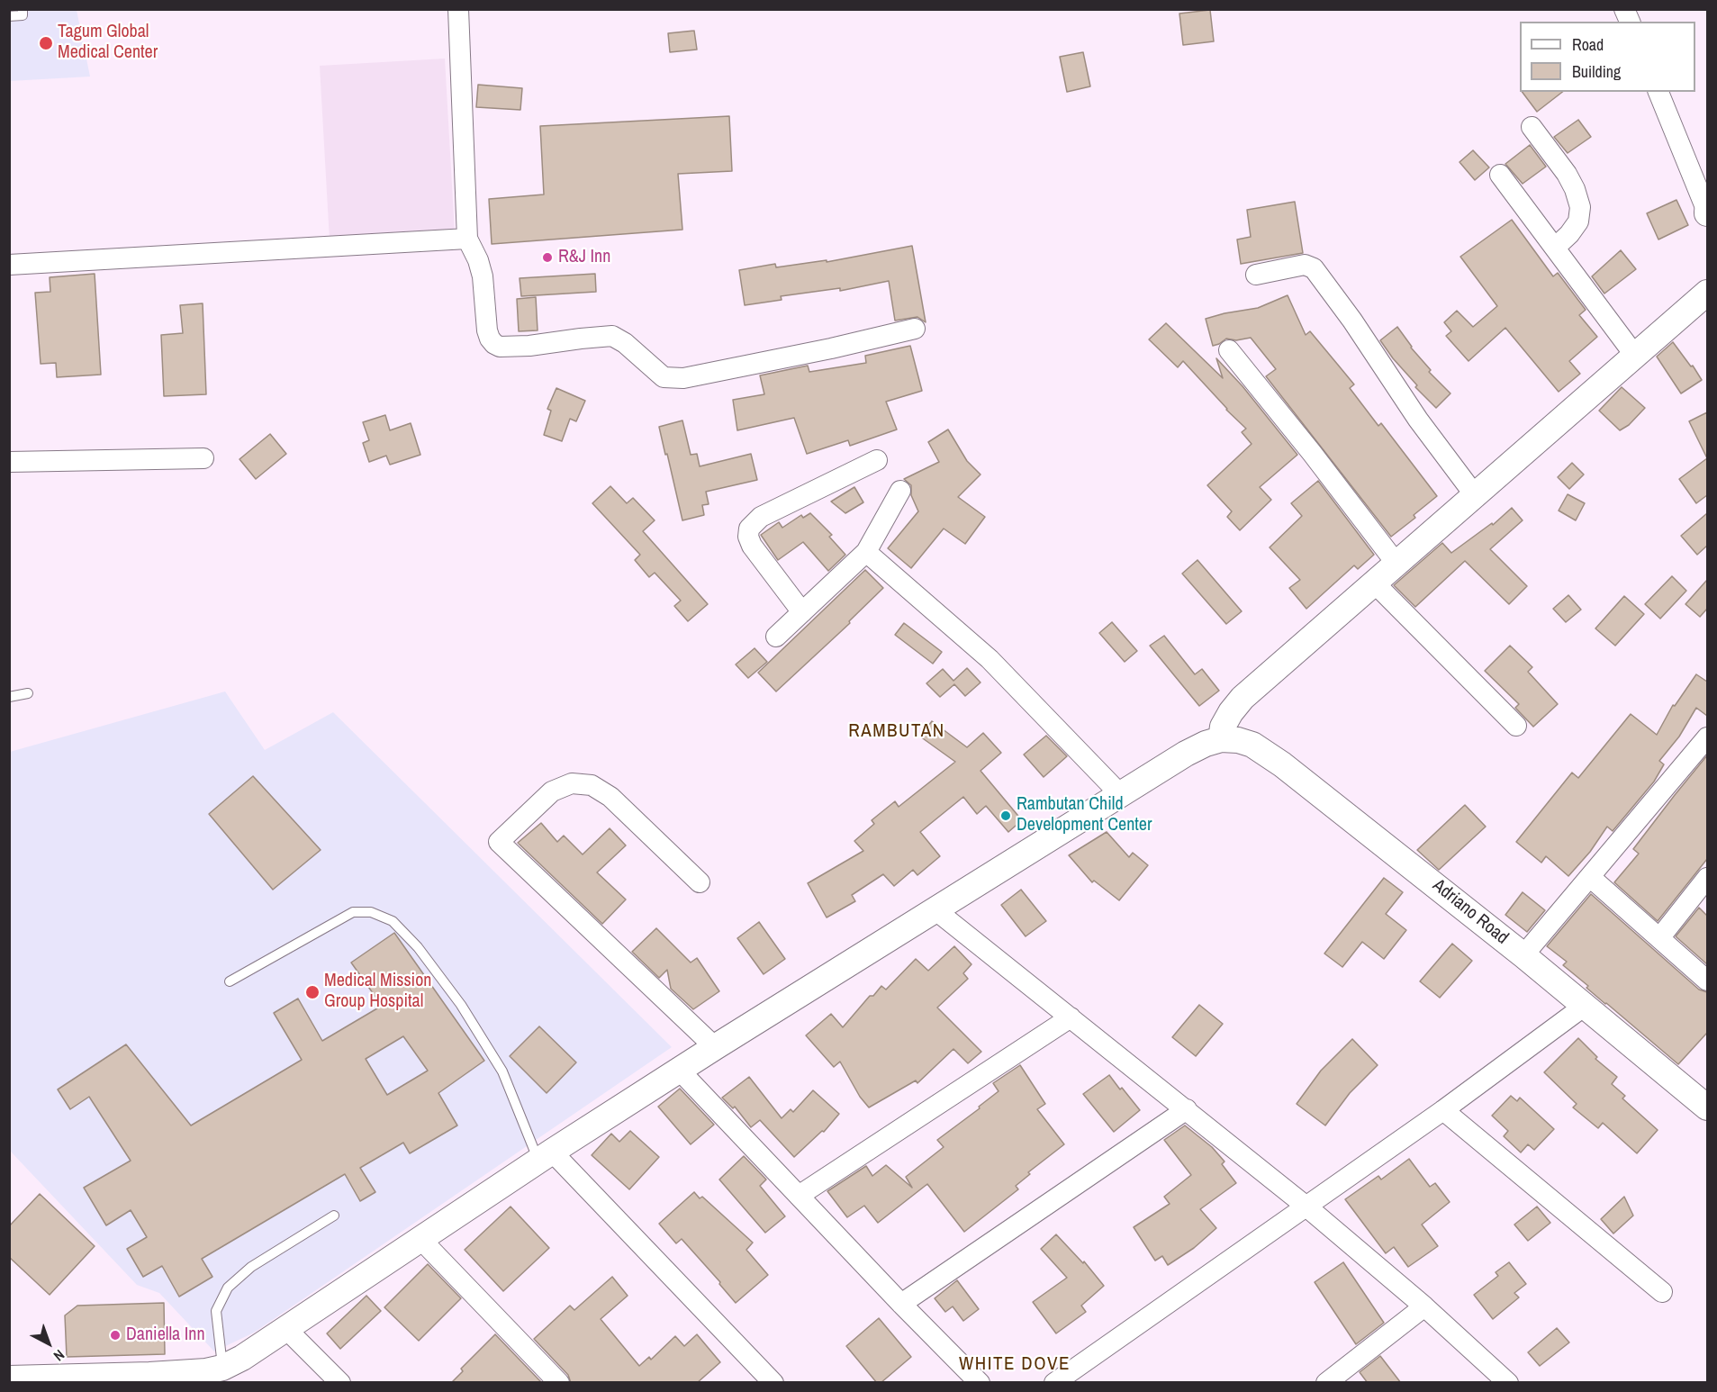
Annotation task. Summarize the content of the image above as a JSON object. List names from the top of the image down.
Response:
{
  "streets": {
    "street": ["Adriano Road"]
  },
  "districts": ["RAMBUTAN", "WHITE DOVE"],
  "places": [
    "Tagum Global Medical Center",
    "R&J Inn",
    "Rambutan Child Development Center",
    "Medical Mission Group Hospital",
    "Daniella Inn"
  ],
  "legend": ["Road", "Building"],
  "north": "bottom right"
}
